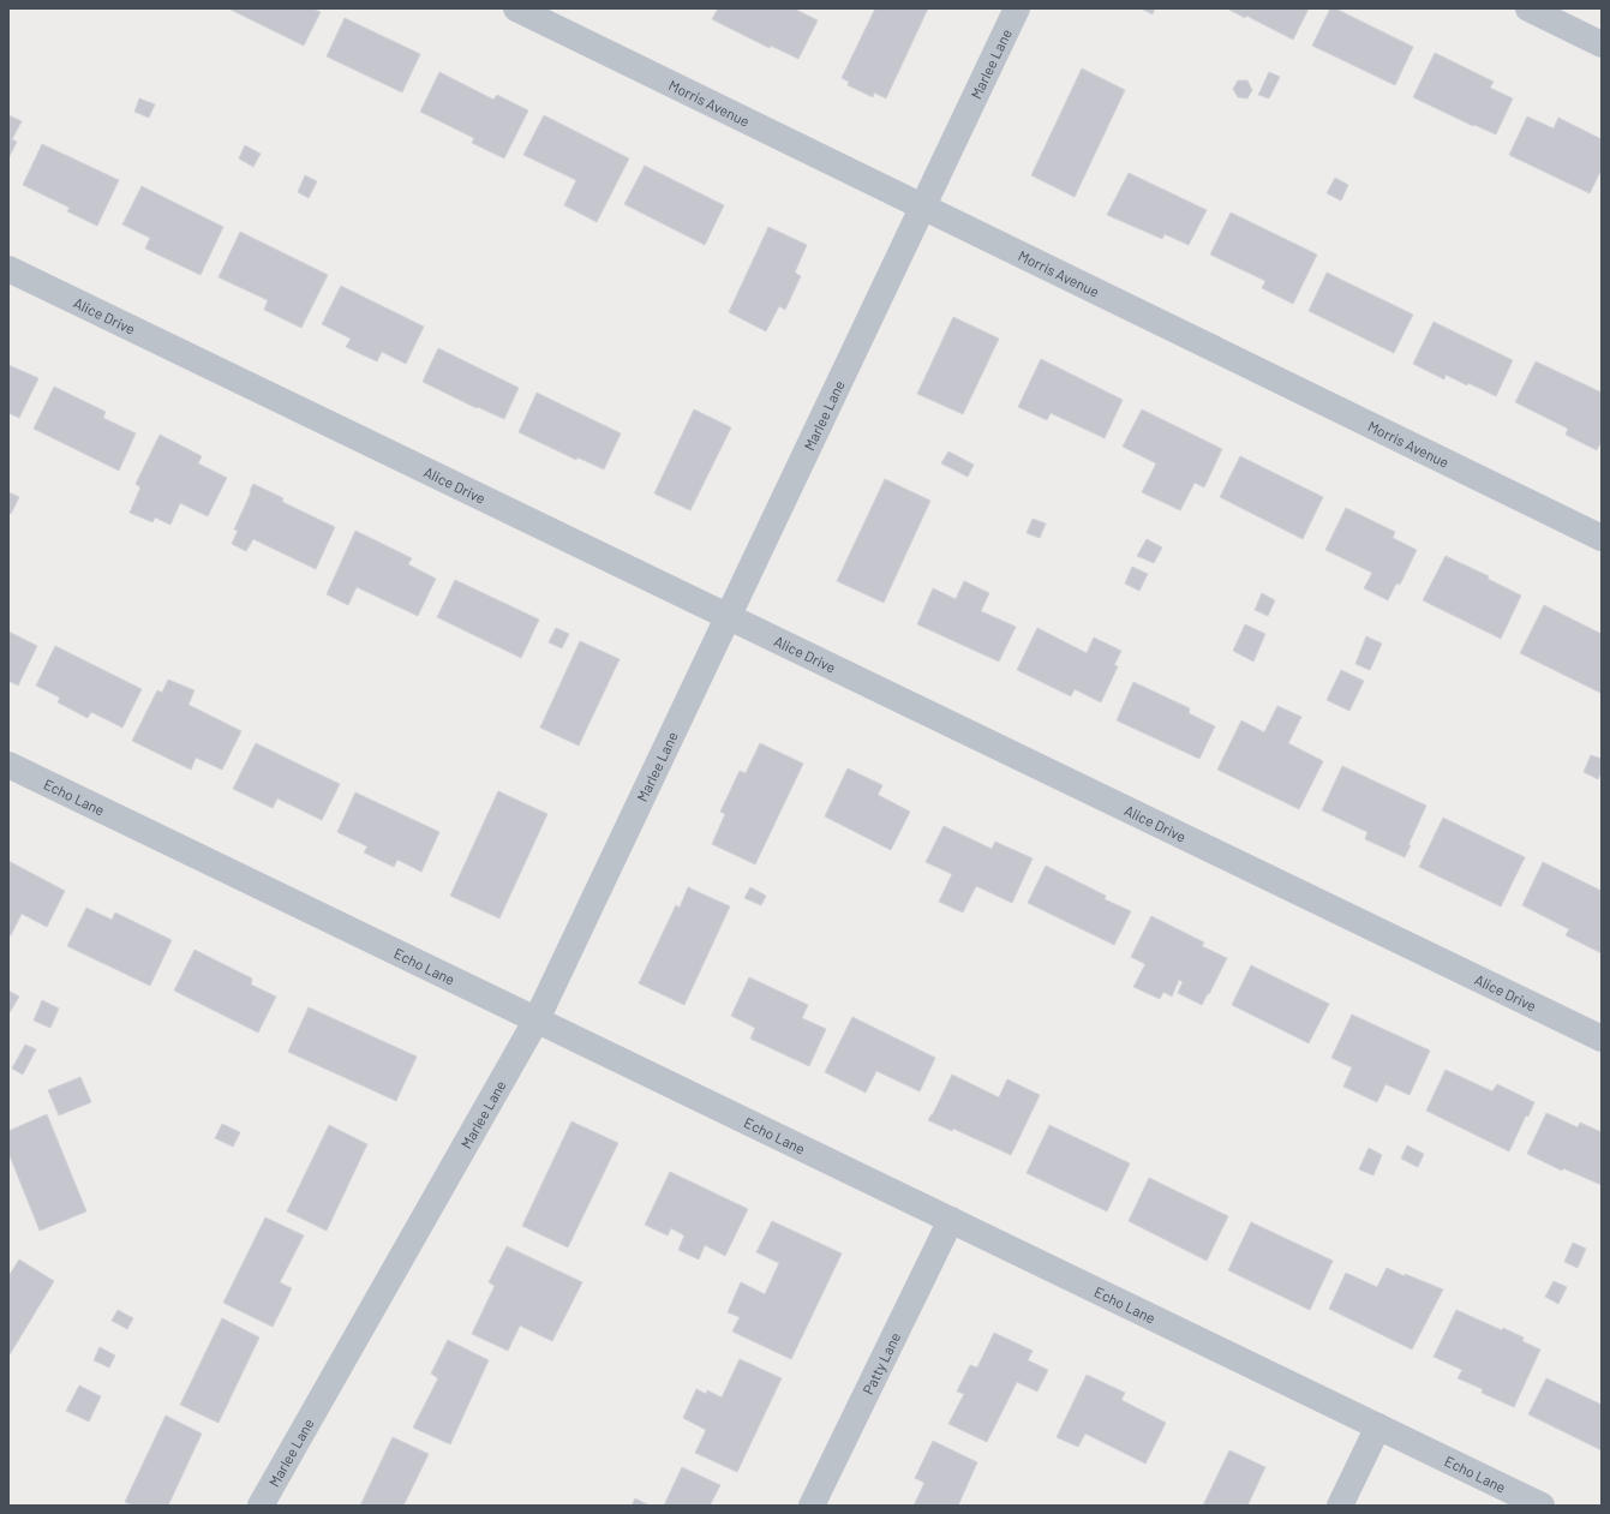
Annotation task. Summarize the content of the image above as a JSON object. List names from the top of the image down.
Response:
{
  "streets": {
    "street": [
      "Marlee Lane",
      "Morris Avenue",
      "Alice Drive",
      "Echo Lane",
      "Patty Lane"
    ]
  },
  "crossings": [
    ["Marlee Lane", "Morris Avenue"],
    ["Marlee Lane", "Alice Drive"],
    ["Marlee Lane", "Echo Lane"],
    ["Echo Lane", "Patty Lane"]
  ]
}
